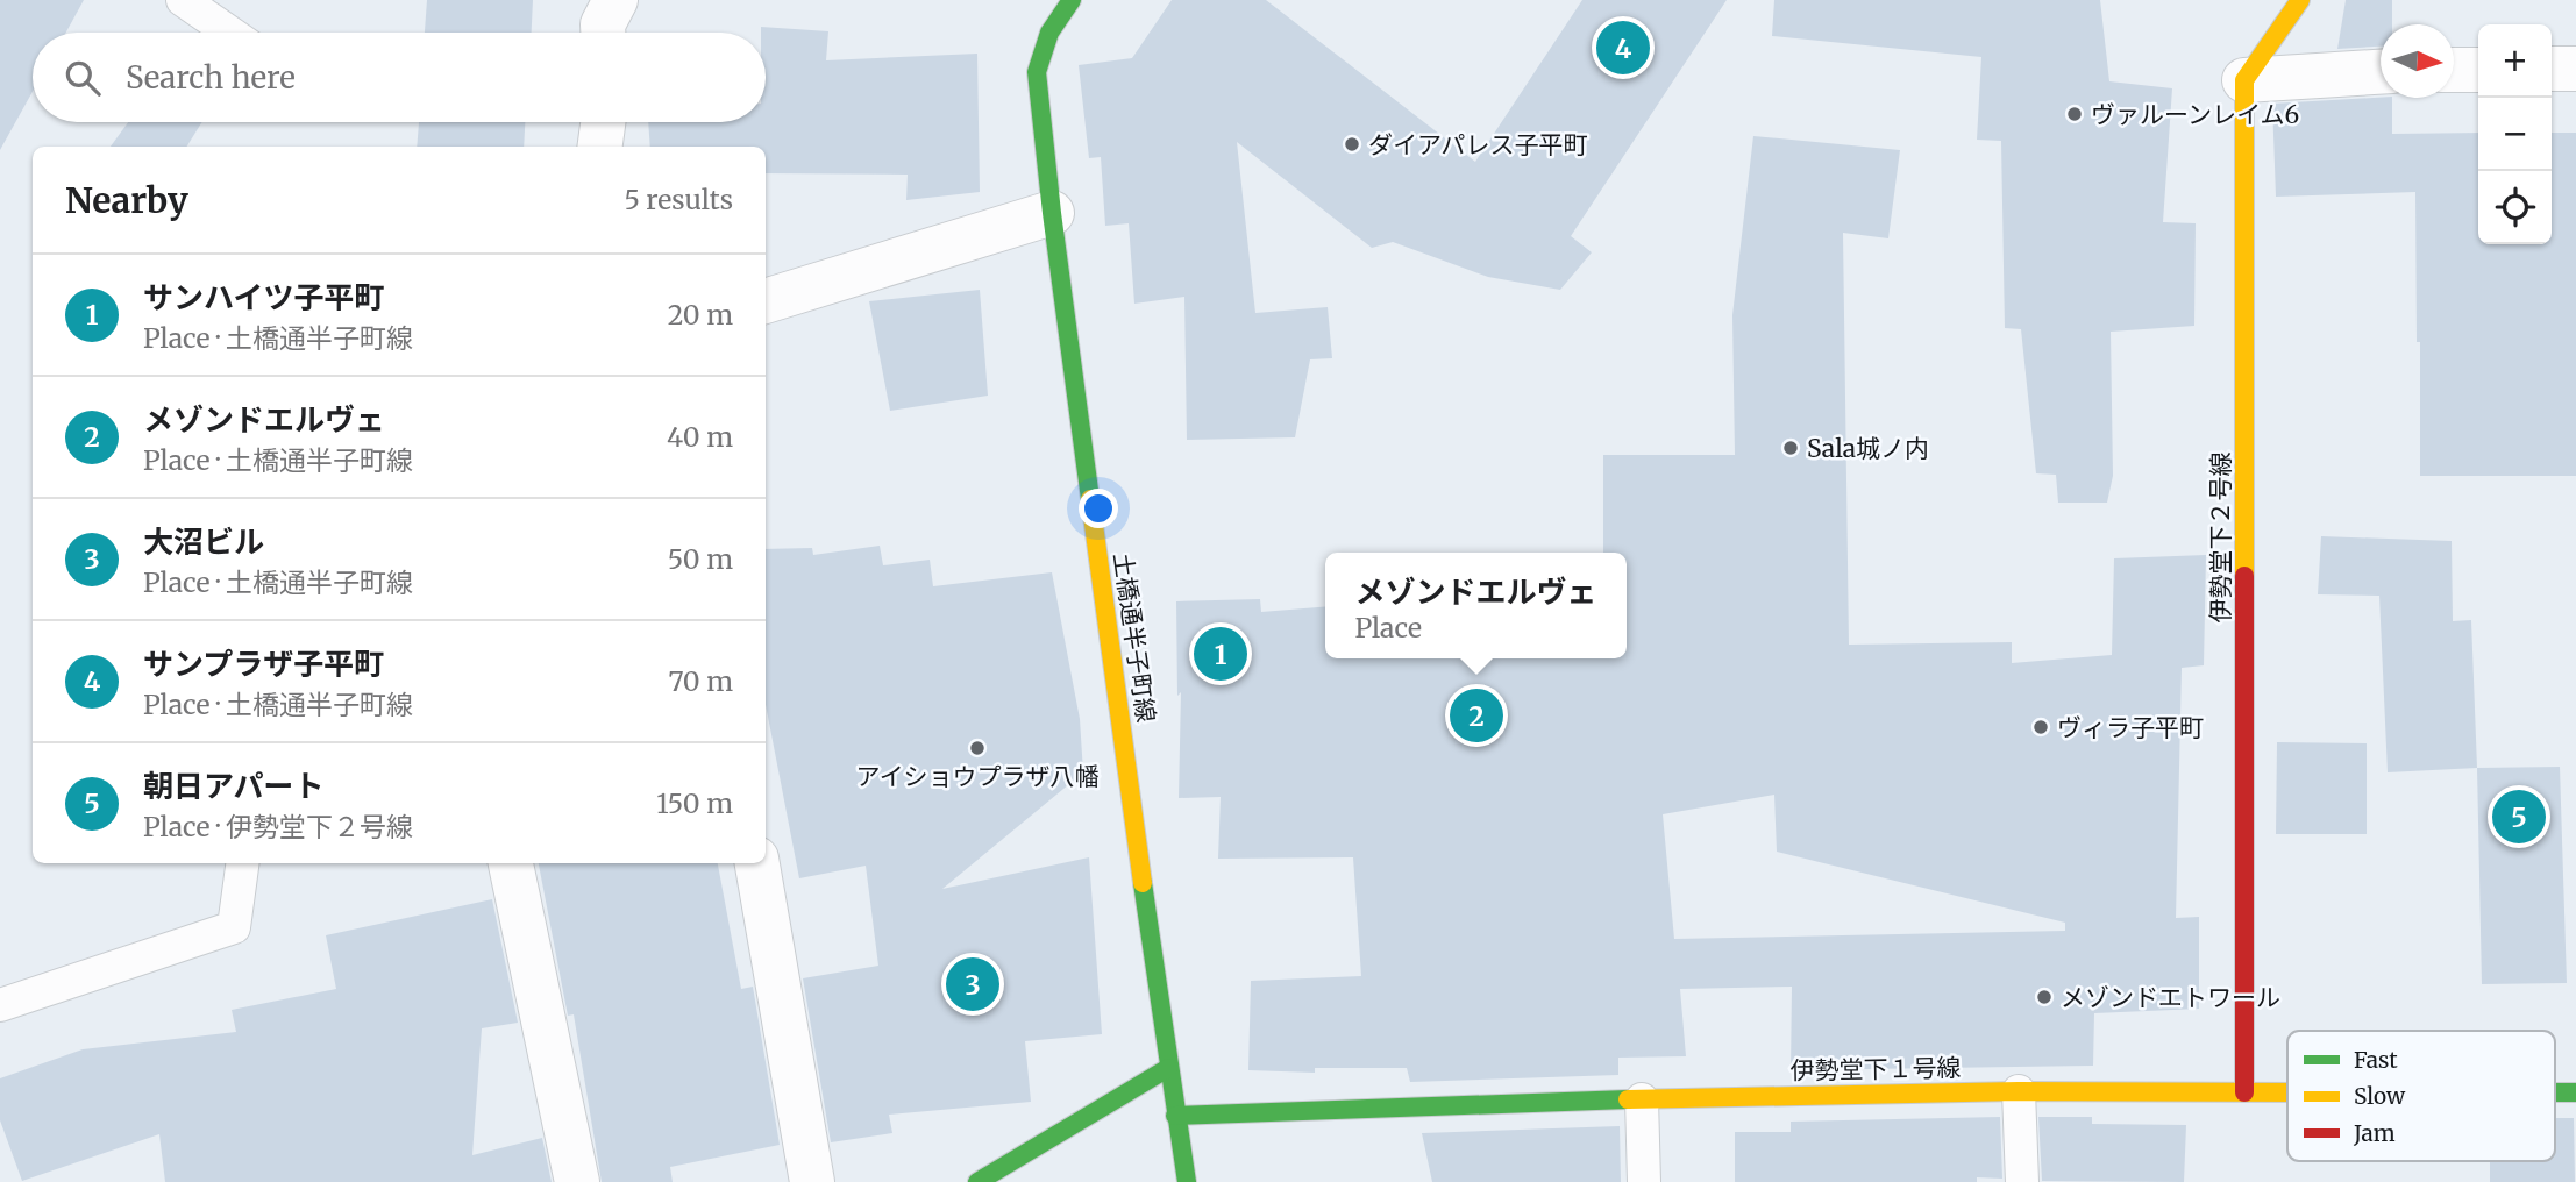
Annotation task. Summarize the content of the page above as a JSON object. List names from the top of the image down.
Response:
{
  "streets": {
    "street": ["伊勢堂下２号線", "土橋通半子町線", "伊勢堂下１号線"]
  },
  "crossings": [
    ["伊勢堂下２号線", "伊勢堂下１号線"],
    ["土橋通半子町線", "伊勢堂下１号線"]
  ],
  "places": [
    "ヴァルーンレイム6",
    "ダイアパレス子平町",
    "Sala城ノ内",
    "ヴィラ子平町",
    "アイショウプラザ八幡",
    "メゾンドエトワール"
  ],
  "legend": ["Fast", "Slow", "Jam"],
  "north": "right",
  "page": {
    "pins": [
      "4",
      "1",
      "2",
      "5",
      "3"
    ],
    "map_buttons": ["+", "−"],
    "search": "Search here",
    "heading": ["Nearby", "5 results"],
    "list": [
      {
        "mark": "1",
        "name": "サンハイツ子平町",
        "note": "Place · 土橋通半子町線",
        "value": "20 m"
      },
      {
        "mark": "2",
        "name": "メゾンドエルヴェ",
        "note": "Place · 土橋通半子町線",
        "value": "40 m"
      },
      {
        "mark": "3",
        "name": "大沼ビル",
        "note": "Place · 土橋通半子町線",
        "value": "50 m"
      },
      {
        "mark": "4",
        "name": "サンプラザ子平町",
        "note": "Place · 土橋通半子町線",
        "value": "70 m"
      },
      {
        "mark": "5",
        "name": "朝日アパート",
        "note": "Place · 伊勢堂下２号線",
        "value": "150 m"
      }
    ],
    "popup": ["メゾンドエルヴェ", "Place"]
  }
}
